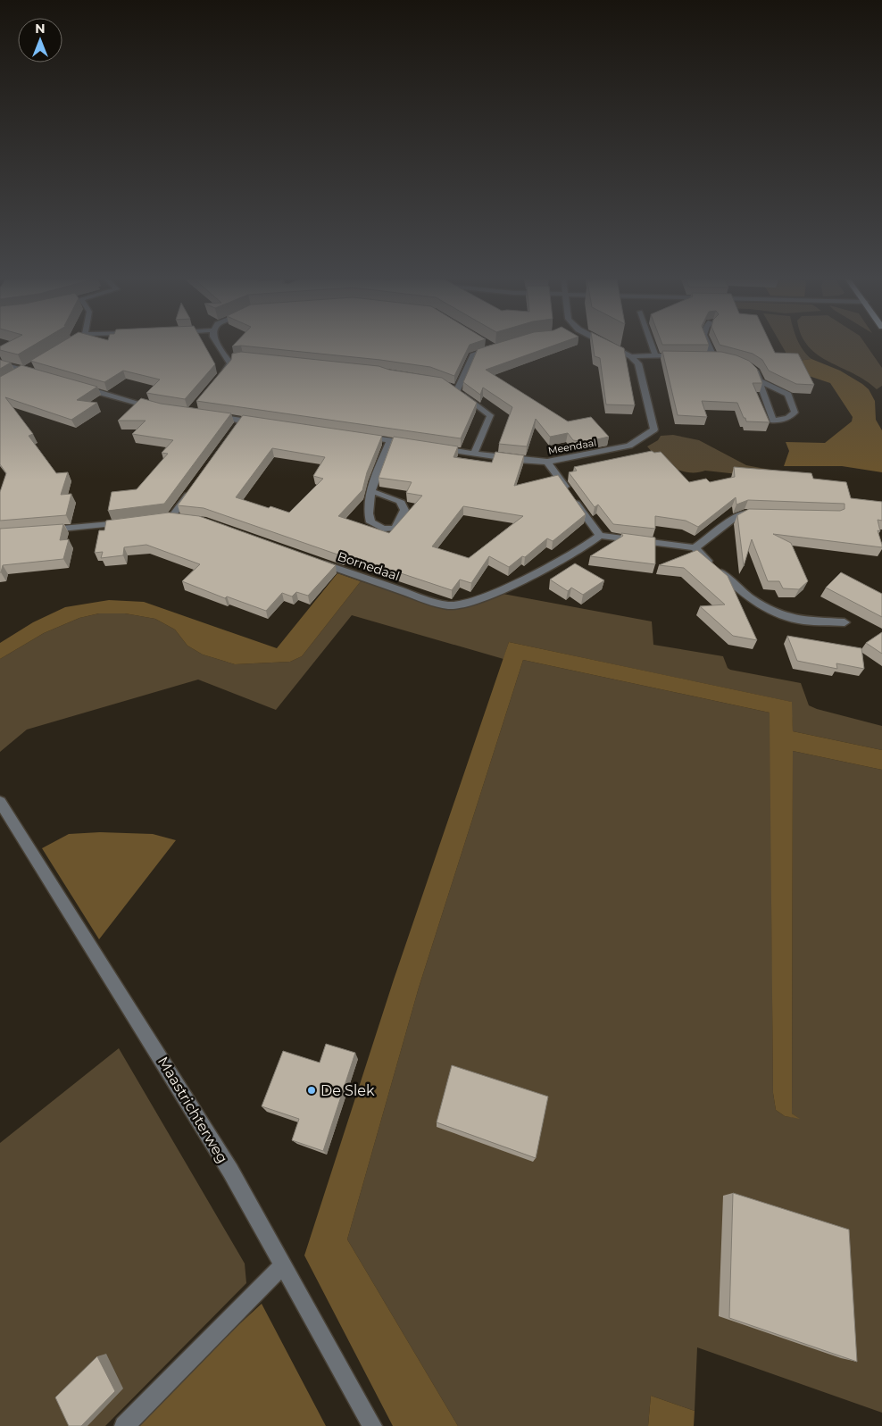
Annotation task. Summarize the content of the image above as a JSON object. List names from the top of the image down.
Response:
{
  "streets": {
    "street": ["Meendaal", "Bornedaal", "Maastrichterweg"]
  },
  "places": ["De Slek"],
  "north": "top"
}
